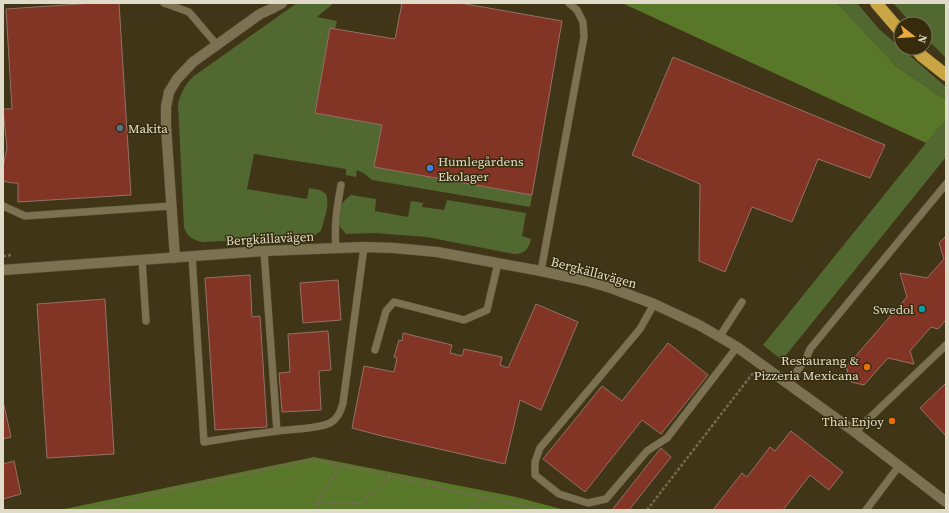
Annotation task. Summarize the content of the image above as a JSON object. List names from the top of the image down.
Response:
{
  "streets": {
    "street": ["Bergkällavägen"]
  },
  "places": [
    "Makita",
    "Humlegårdens Ekolager",
    "Swedol",
    "Restaurang & Pizzeria Mexicana",
    "Thai Enjoy"
  ],
  "north": "right"
}
